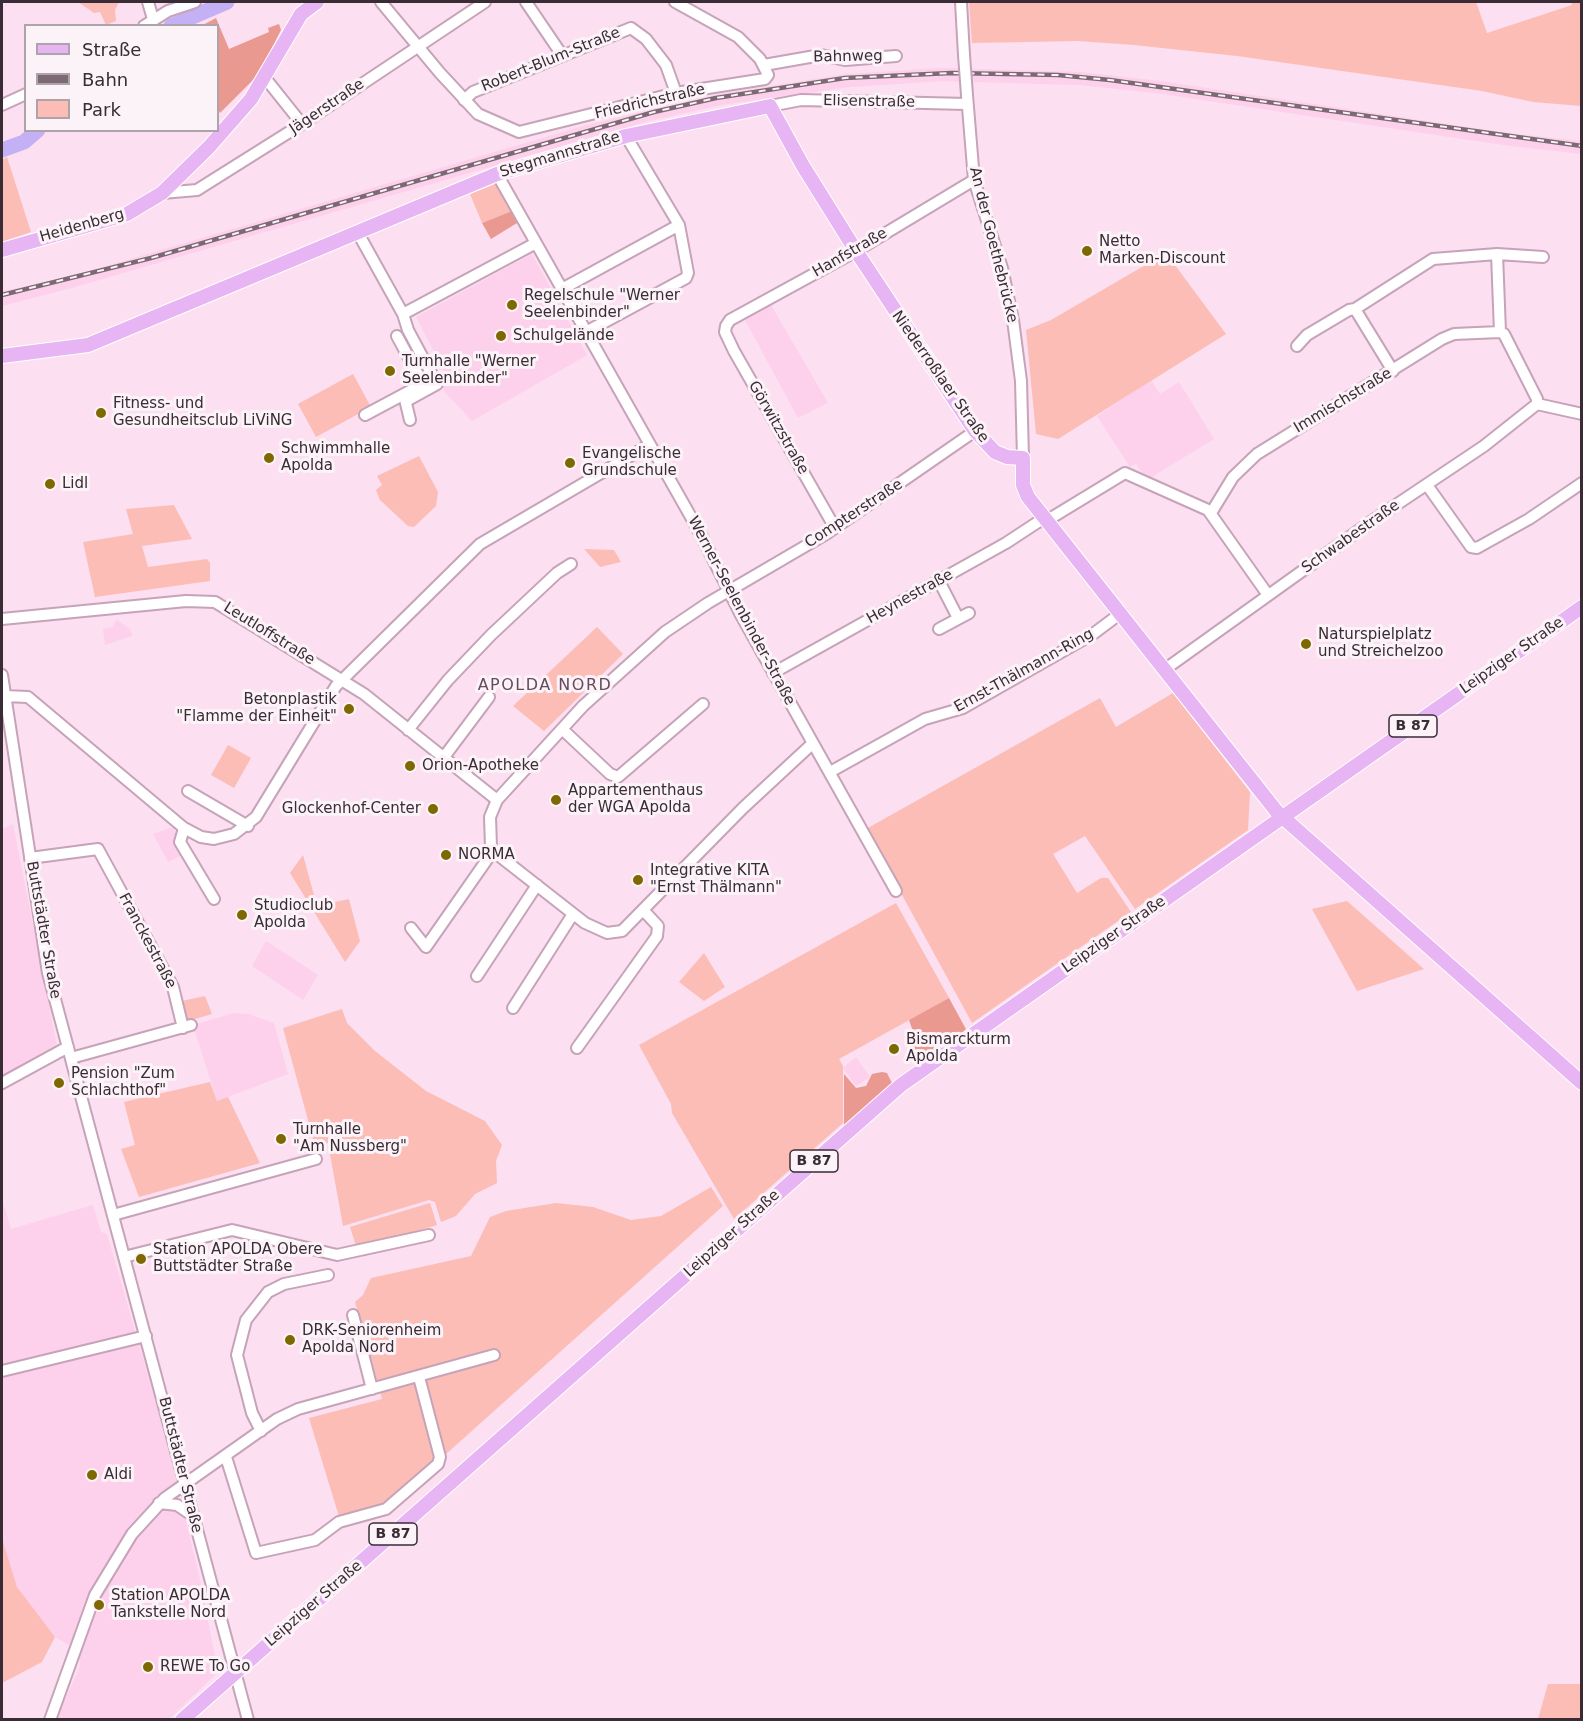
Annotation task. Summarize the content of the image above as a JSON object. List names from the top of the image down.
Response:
{
  "streets": {
    "main road": [
      "Stegmannstraße",
      "Heidenberg",
      "Niederroßlaer Straße",
      "Leipziger Straße",
      "B 87"
    ],
    "street": [
      "Bahnweg",
      "Robert-Blum-Straße",
      "Friedrichstraße",
      "Elisenstraße",
      "Jägerstraße",
      "An der Goethebrücke",
      "Hanfstraße",
      "Immischstraße",
      "Görwitzstraße",
      "Compterstraße",
      "Schwabestraße",
      "Heynestraße",
      "Werner-Seelenbinder-Straße",
      "Leutloffstraße",
      "Ernst-Thälmann-Ring",
      "Buttstädter Straße",
      "Franckestraße"
    ]
  },
  "crossings": [
    ["Bahnweg", "Friedrichstraße"],
    ["Robert-Blum-Straße", "Friedrichstraße"],
    ["Elisenstraße", "Stegmannstraße"],
    ["Elisenstraße", "An der Goethebrücke"],
    ["Elisenstraße", "Niederroßlaer Straße"],
    ["Jägerstraße", "Heidenberg"],
    ["Stegmannstraße", "Niederroßlaer Straße"],
    ["Stegmannstraße", "Werner-Seelenbinder-Straße"],
    ["An der Goethebrücke", "Hanfstraße"],
    ["An der Goethebrücke", "Niederroßlaer Straße"],
    ["Hanfstraße", "Niederroßlaer Straße"],
    ["Hanfstraße", "Görwitzstraße"],
    ["Niederroßlaer Straße", "Compterstraße"],
    ["Immischstraße", "Heynestraße"],
    ["Görwitzstraße", "Compterstraße"],
    ["Compterstraße", "Werner-Seelenbinder-Straße"],
    ["Heynestraße", "Werner-Seelenbinder-Straße"],
    ["Werner-Seelenbinder-Straße", "Ernst-Thälmann-Ring"],
    ["Leipziger Straße", "Buttstädter Straße"],
    ["Buttstädter Straße", "Franckestraße"]
  ],
  "districts": ["APOLDA NORD"],
  "places": [
    "Netto Marken-Discount",
    "Regelschule \"Werner Seelenbinder\"",
    "Schulgelände",
    "Turnhalle \"Werner Seelenbinder\"",
    "Fitness- und Gesundheitsclub LiViNG",
    "Schwimmhalle Apolda",
    "Evangelische Grundschule",
    "Lidl",
    "Naturspielplatz und Streichelzoo",
    "Betonplastik \"Flamme der Einheit\"",
    "Orion-Apotheke",
    "Appartementhaus der WGA Apolda",
    "Glockenhof-Center",
    "NORMA",
    "Integrative KITA \"Ernst Thälmann\"",
    "Studioclub Apolda",
    "Bismarckturm Apolda",
    "Pension \"Zum Schlachthof\"",
    "Turnhalle \"Am Nussberg\"",
    "Station APOLDA Obere Buttstädter Straße",
    "DRK-Seniorenheim Apolda Nord",
    "Aldi",
    "Station APOLDA Tankstelle Nord",
    "REWE To Go"
  ],
  "legend": ["Straße", "Bahn", "Park"]
}
